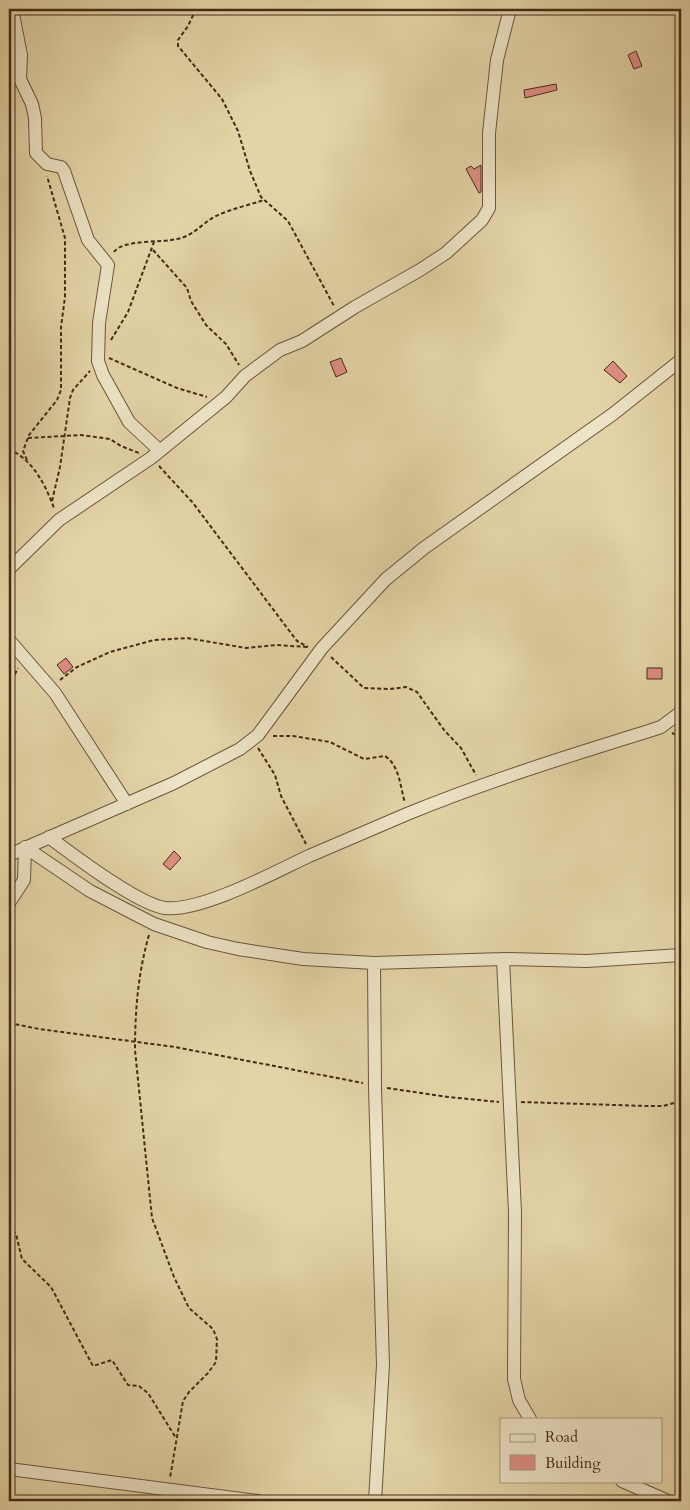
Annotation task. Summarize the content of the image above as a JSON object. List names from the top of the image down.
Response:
{
  "legend": ["Road", "Building"]
}
